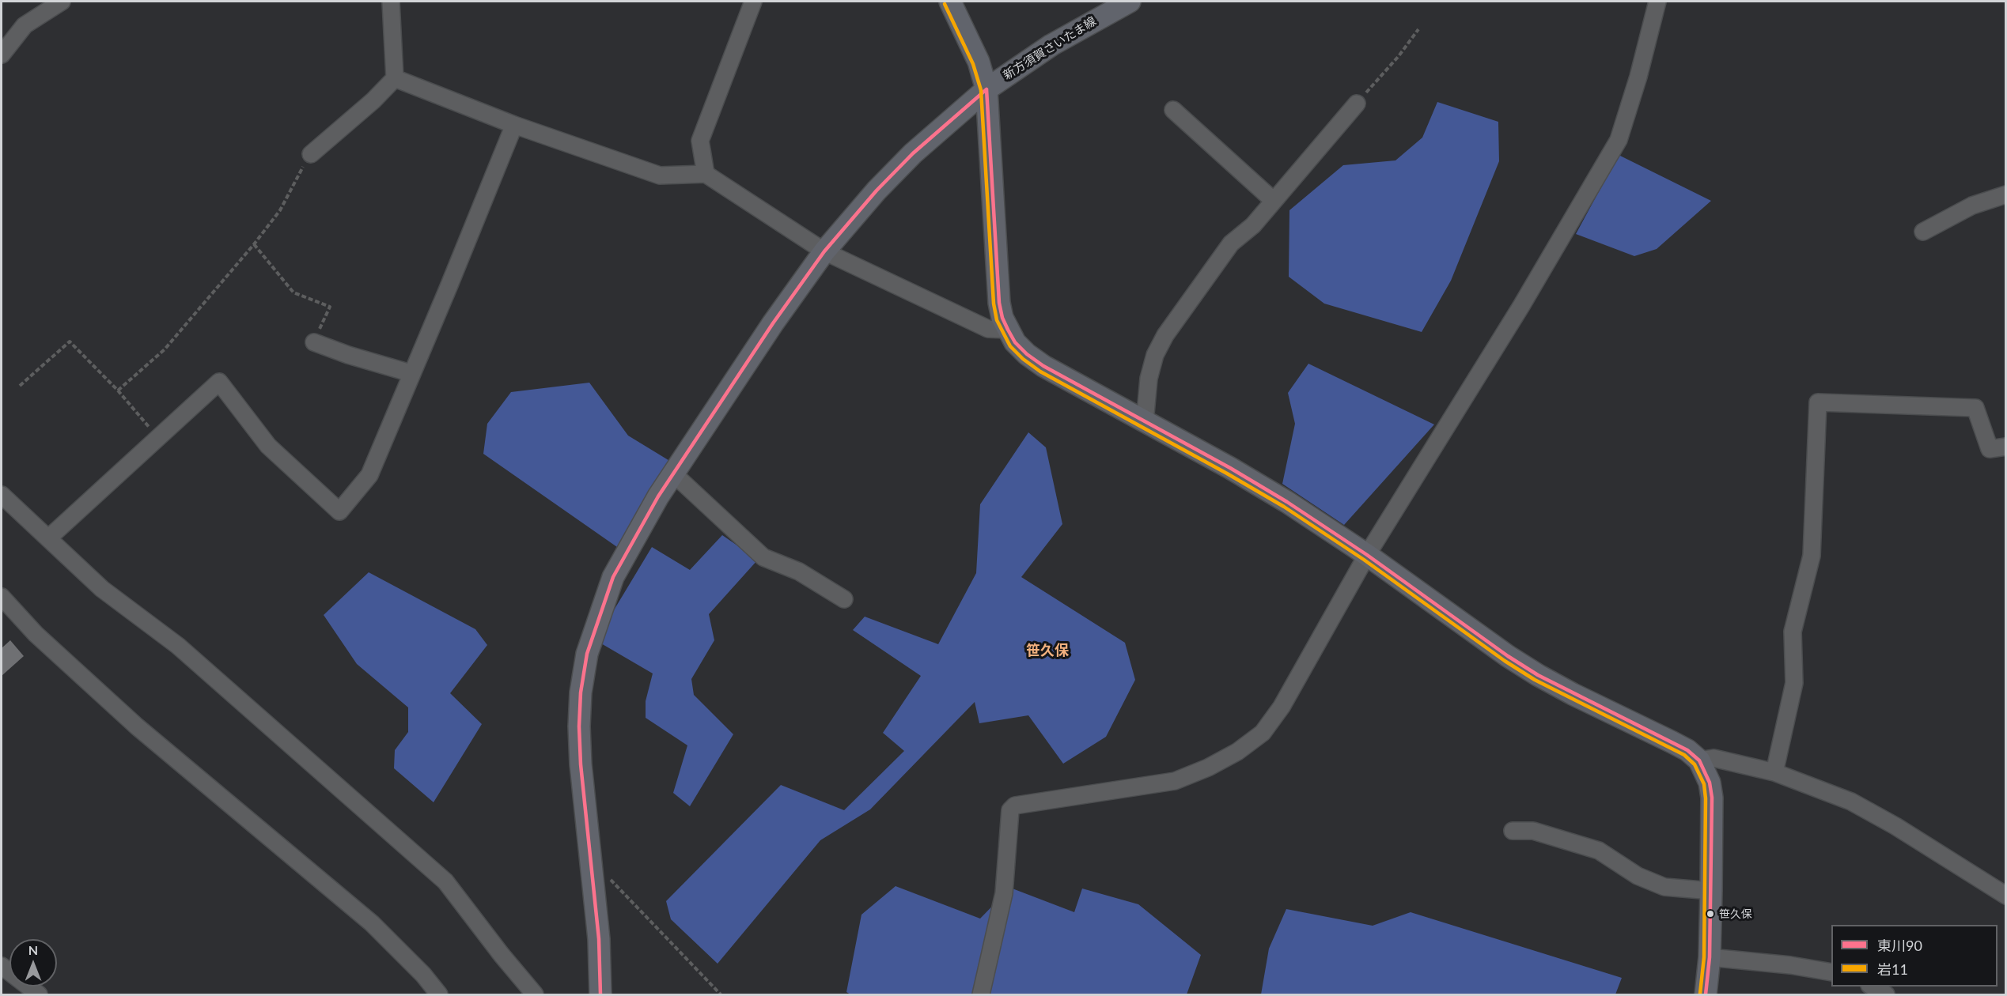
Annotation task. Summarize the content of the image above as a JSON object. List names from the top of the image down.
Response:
{
  "streets": {
    "main road": ["新方須賀さいたま線"]
  },
  "districts": ["笹久保"],
  "places": ["笹久保"],
  "lines": ["transit line 岩11", "transit line 東川90"],
  "legend": ["東川90", "岩11"],
  "north": "top"
}
